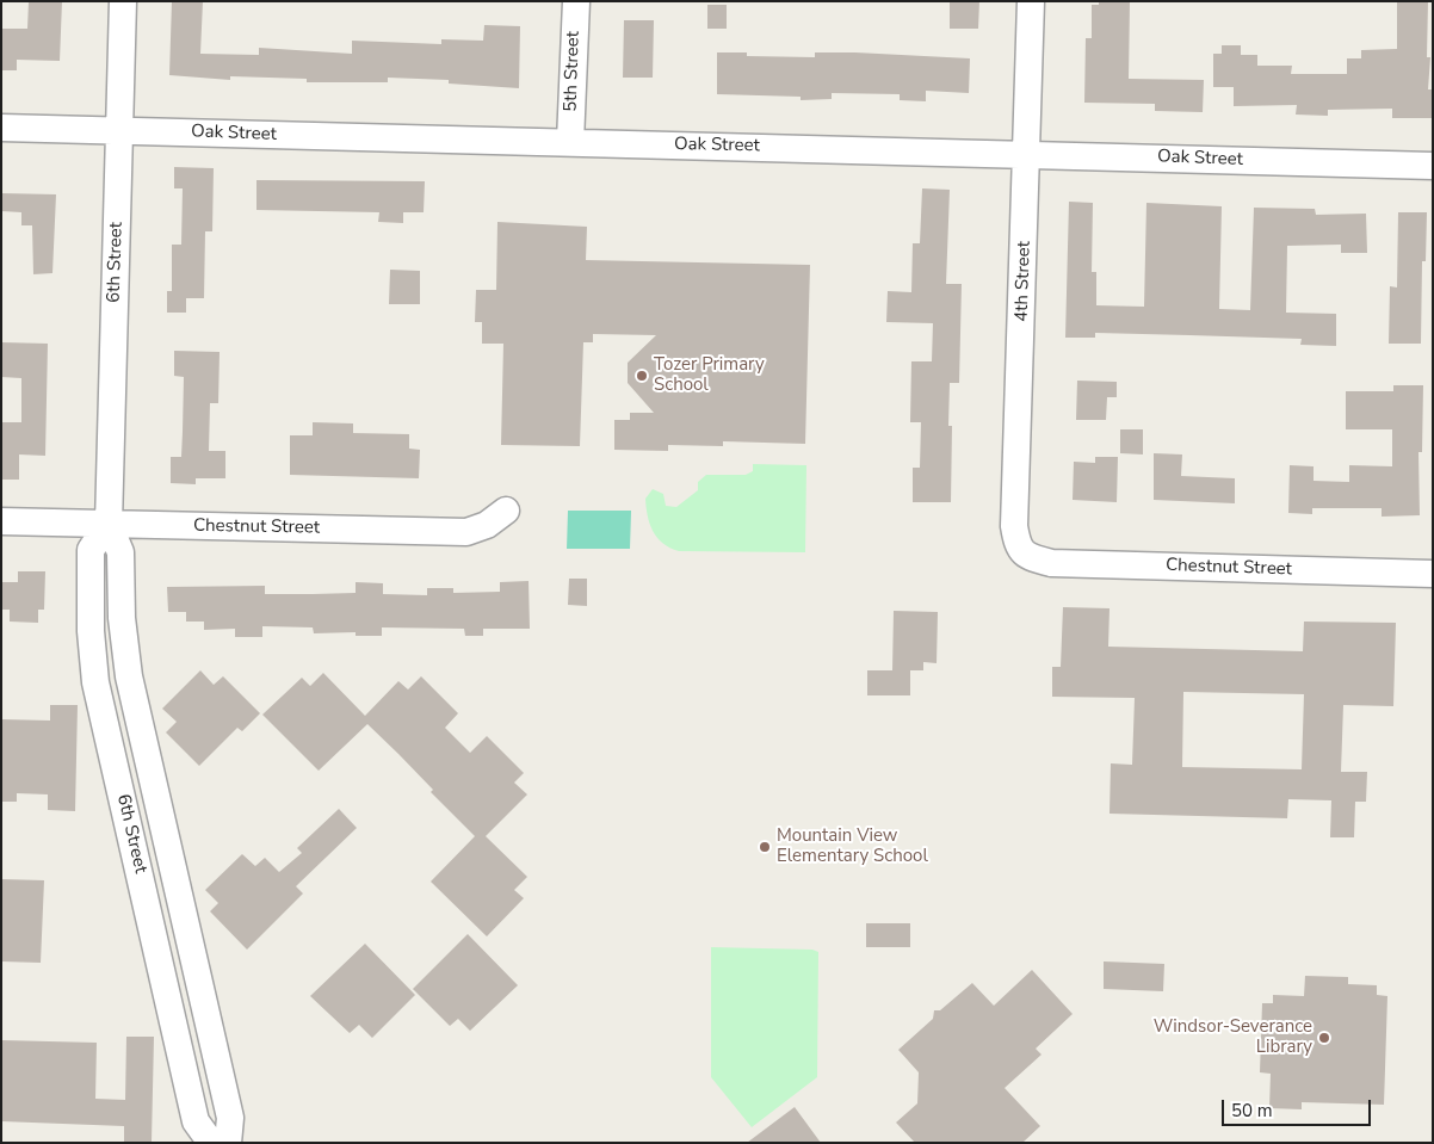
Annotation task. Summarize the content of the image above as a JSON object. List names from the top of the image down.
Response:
{
  "streets": {
    "street": [
      "5th Street",
      "Oak Street",
      "6th Street",
      "4th Street",
      "Chestnut Street"
    ]
  },
  "crossings": [
    ["5th Street", "Oak Street"],
    ["Oak Street", "6th Street"],
    ["Oak Street", "4th Street"],
    ["6th Street", "Chestnut Street"],
    ["4th Street", "Chestnut Street"]
  ],
  "places": ["Tozer Primary School", "Mountain View Elementary School", "Windsor-Severance Library"],
  "scale_bar": "50 m"
}
